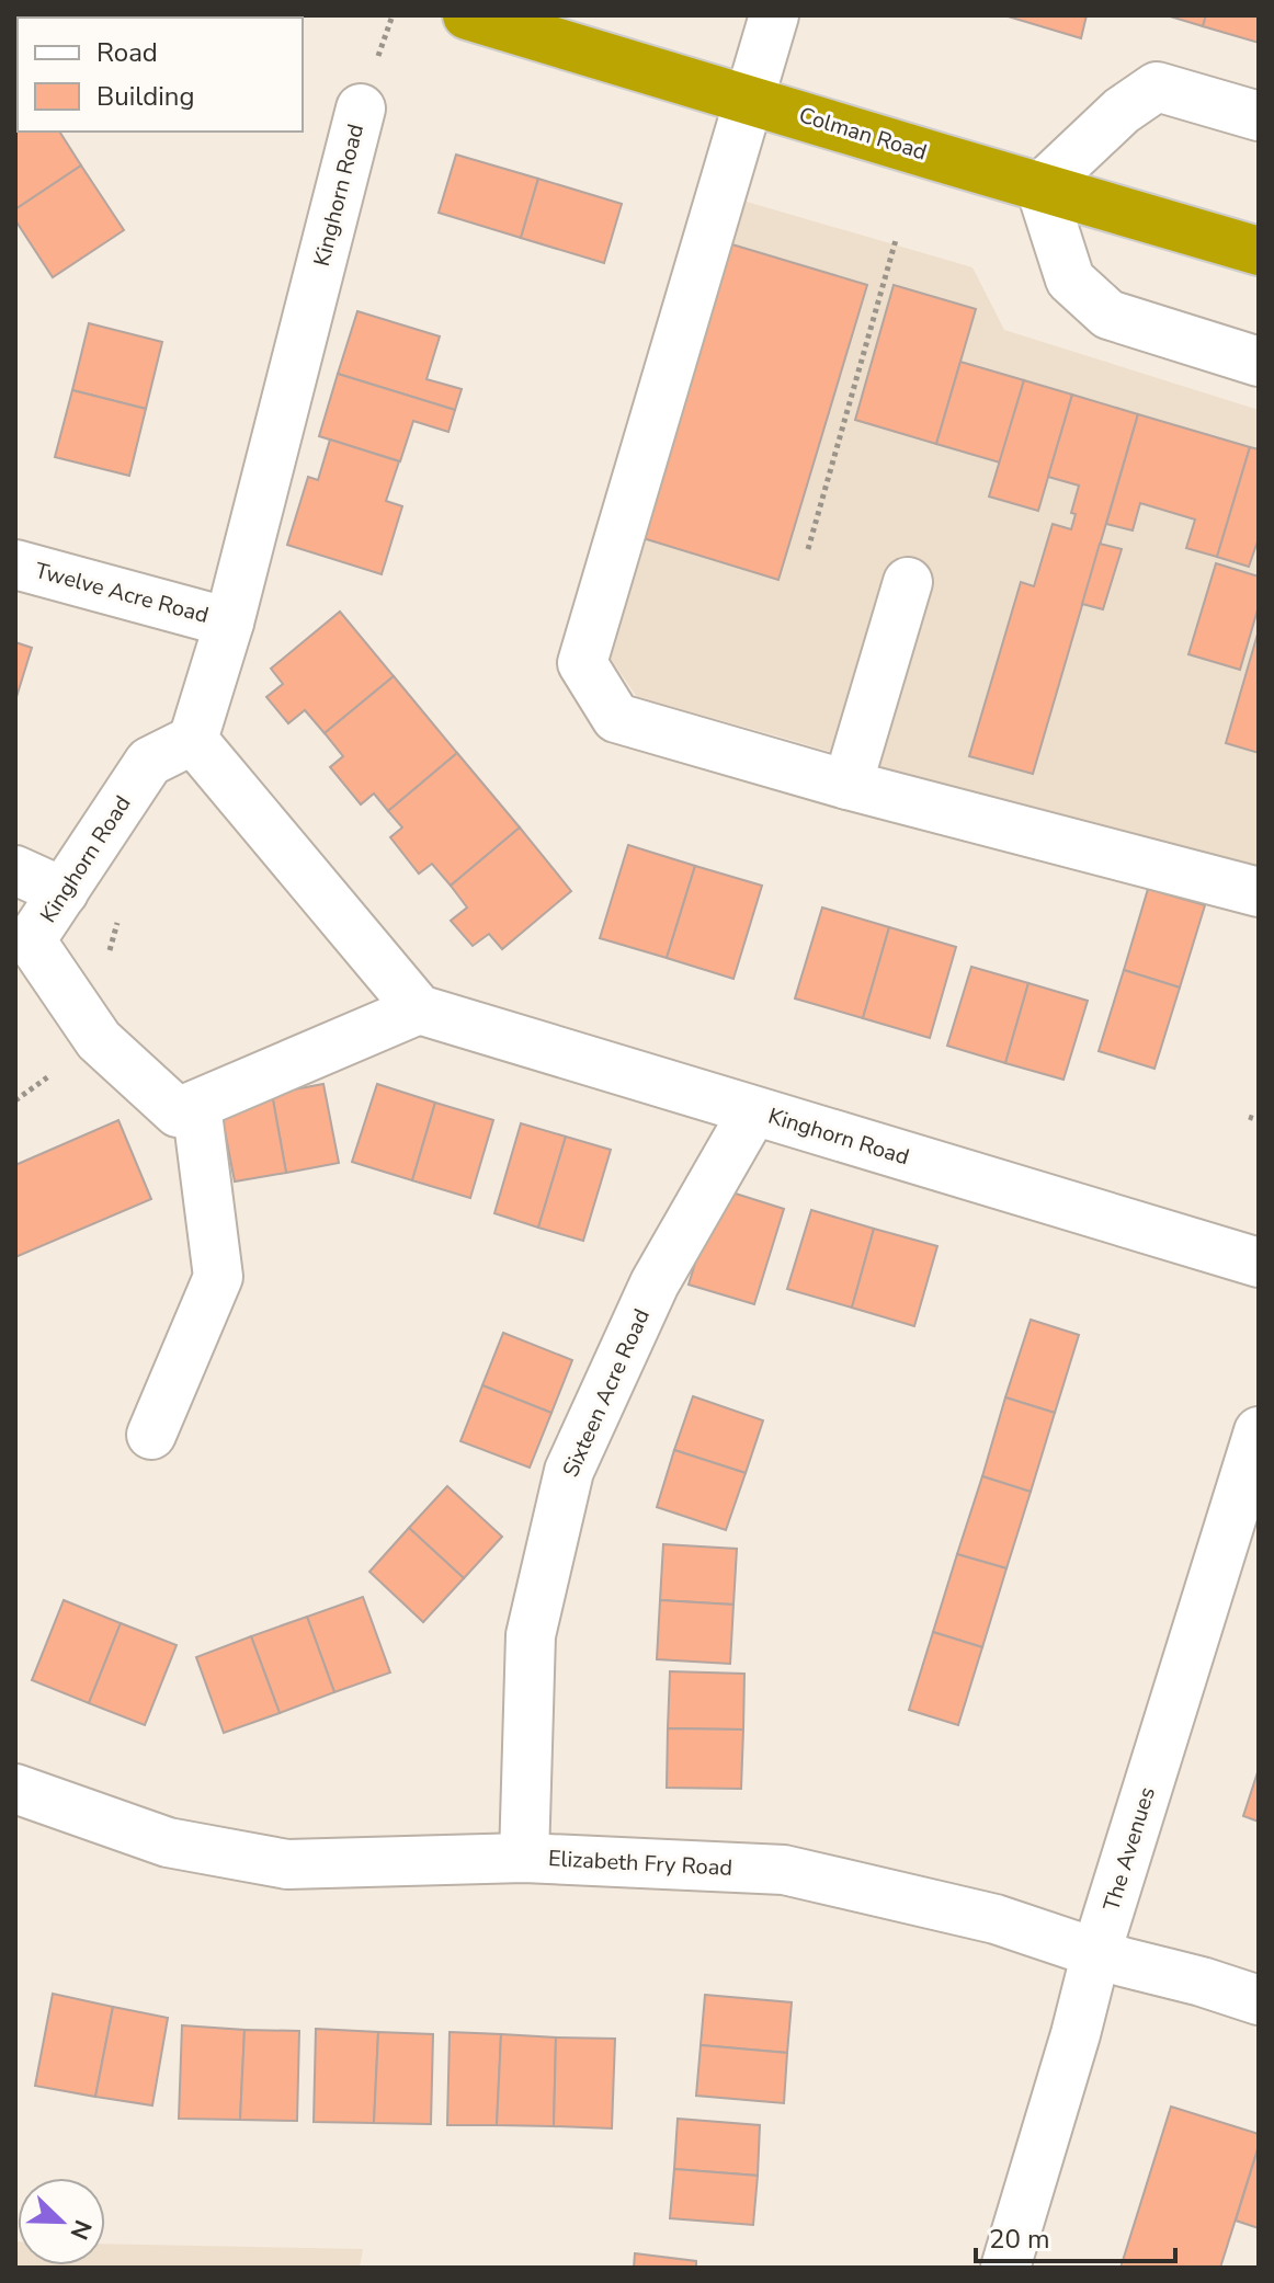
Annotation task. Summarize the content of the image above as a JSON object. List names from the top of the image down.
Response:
{
  "streets": {
    "highway": ["Colman Road"],
    "street": [
      "Kinghorn Road",
      "Twelve Acre Road",
      "Sixteen Acre Road",
      "The Avenues",
      "Elizabeth Fry Road"
    ]
  },
  "crossings": [
    ["Kinghorn Road", "Twelve Acre Road"],
    ["Kinghorn Road", "Sixteen Acre Road"],
    ["Sixteen Acre Road", "Elizabeth Fry Road"],
    ["The Avenues", "Elizabeth Fry Road"]
  ],
  "legend": ["Road", "Building"],
  "scale_bar": "20 m",
  "north": "bottom right"
}
